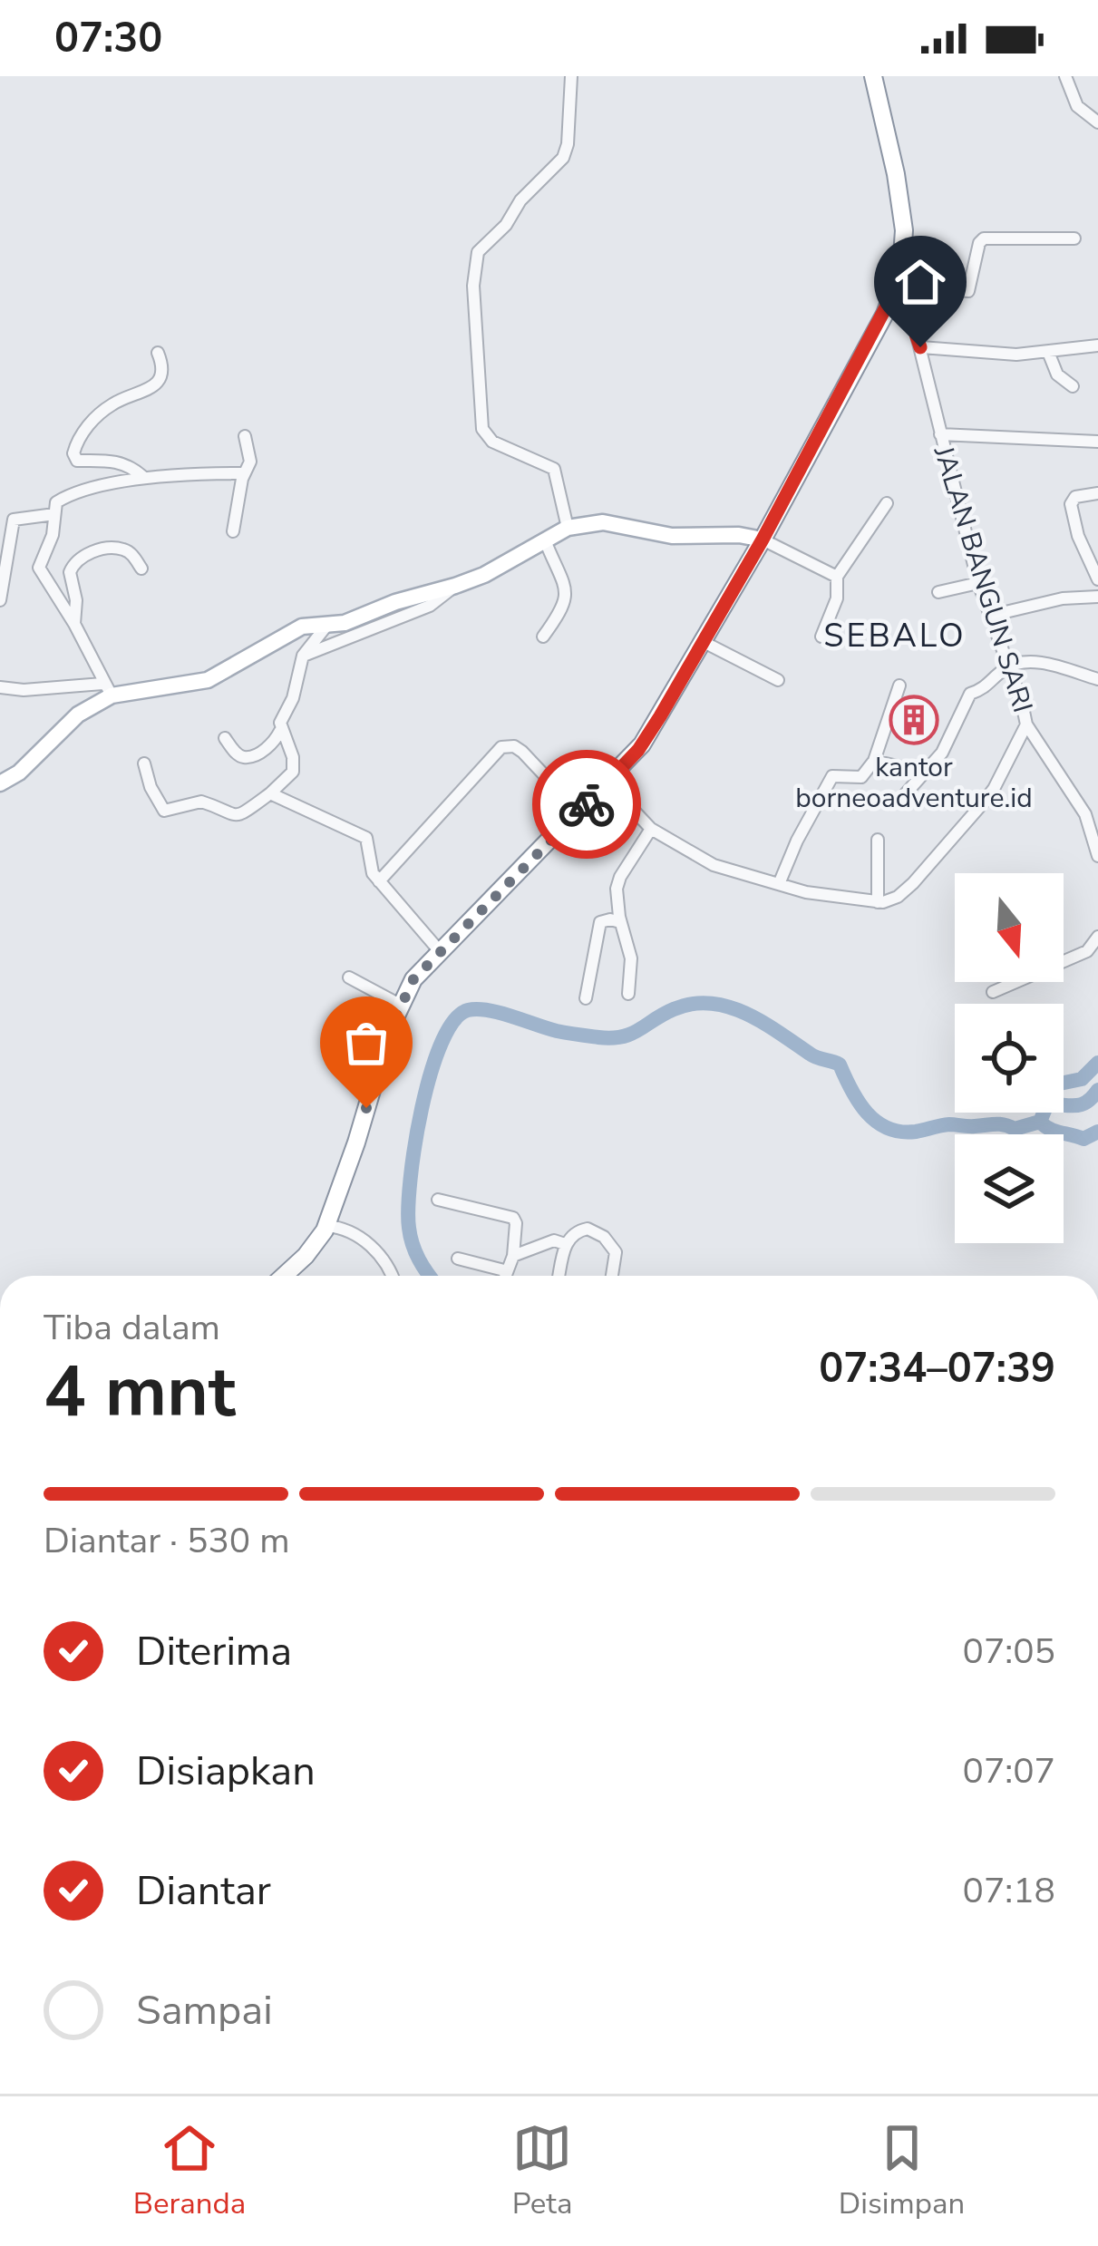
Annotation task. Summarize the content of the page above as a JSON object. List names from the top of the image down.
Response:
{
  "streets": {
    "street": ["JALAN BANGUN SARI"]
  },
  "districts": ["SEBALO"],
  "places": {
    "building": ["kantor borneoadventure.id"]
  },
  "north": "bottom",
  "page": {
    "status": "07:30",
    "heading": ["4 mnt", "Tiba dalam", "07:34–07:39"],
    "bar": "Diantar · 530 m",
    "list": [
      ["Diterima", "07:05"],
      ["Disiapkan", "07:07"],
      ["Diantar", "07:18"],
      "Sampai"
    ],
    "tabs": ["Beranda", "Peta", "Disimpan"]
  }
}
